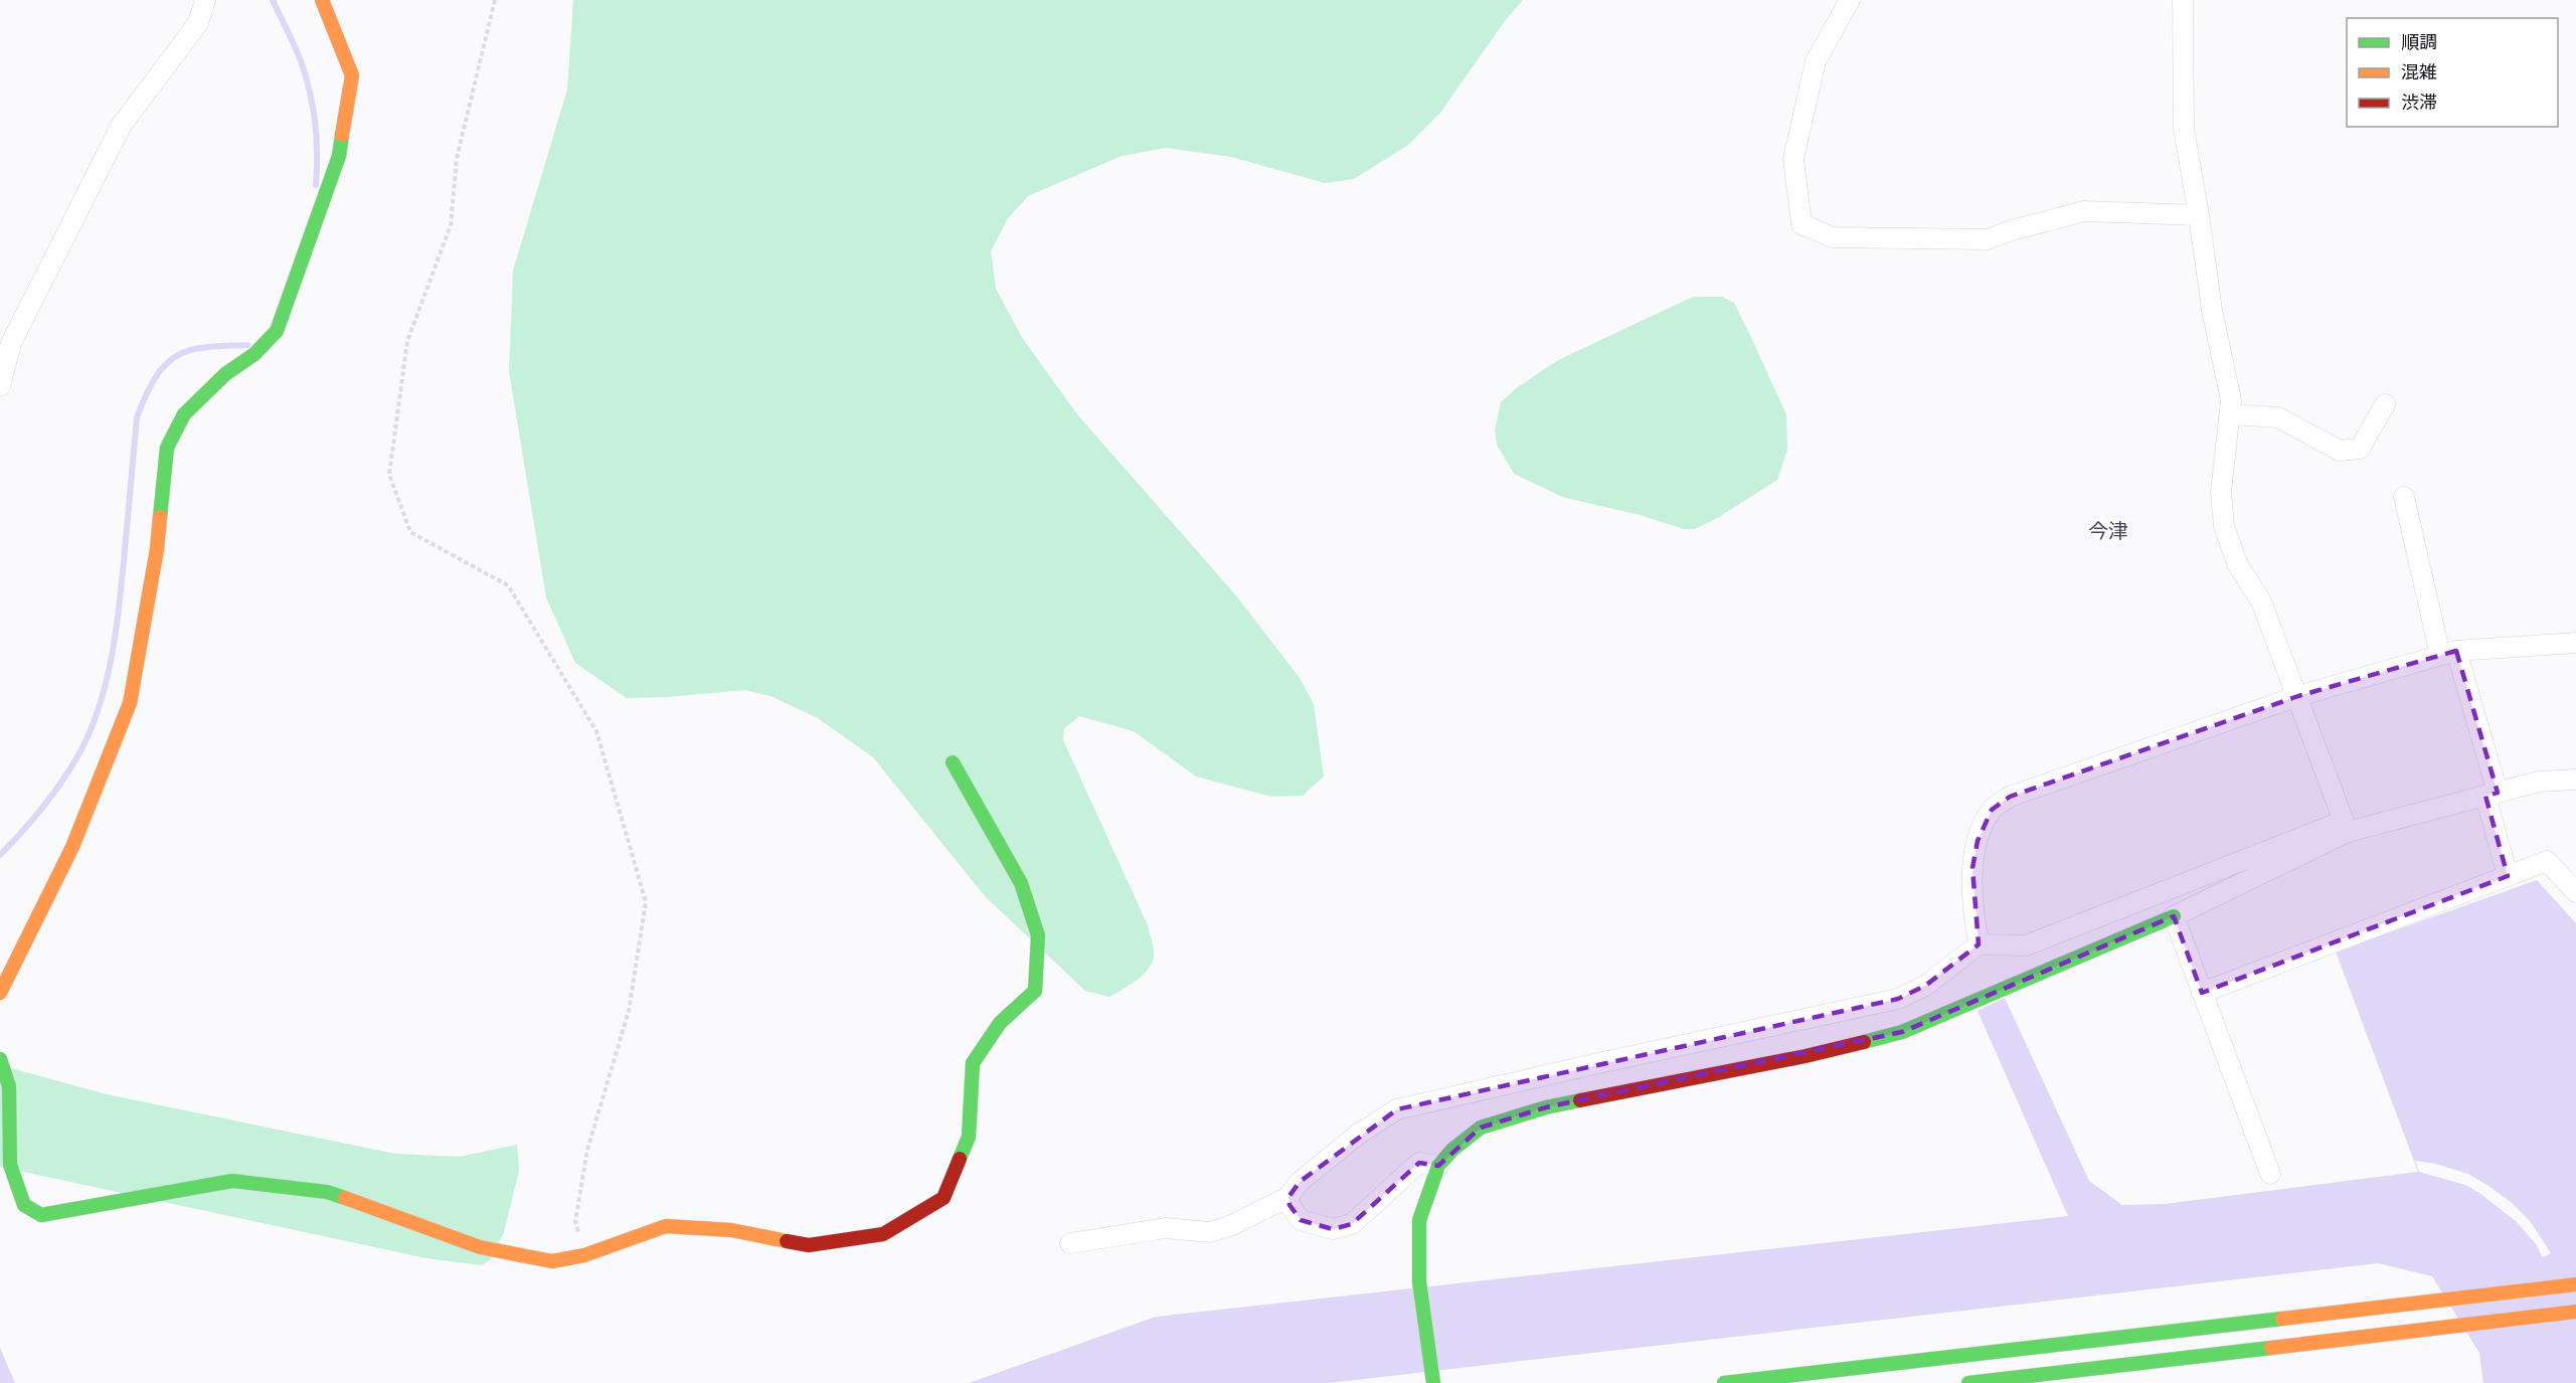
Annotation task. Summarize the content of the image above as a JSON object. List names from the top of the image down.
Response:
{
  "districts": ["今津"],
  "legend": ["順調", "混雑", "渋滞"]
}
